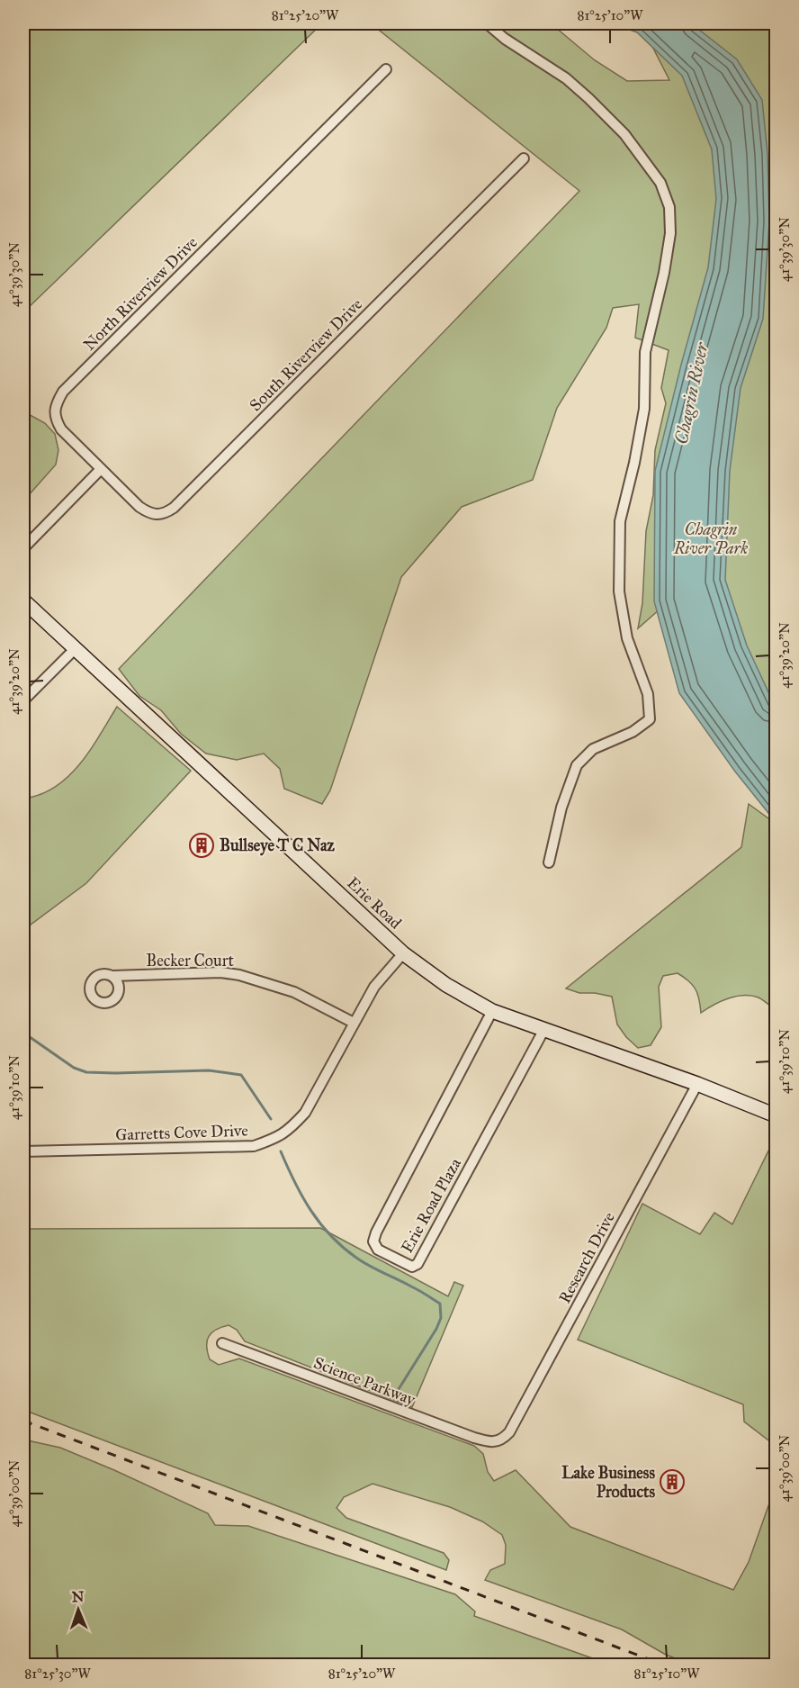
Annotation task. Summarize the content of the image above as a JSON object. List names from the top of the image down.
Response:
{
  "streets": {
    "street": [
      "North Riverview Drive",
      "South Riverview Drive",
      "Erie Road",
      "Becker Court",
      "Garretts Cove Drive",
      "Erie Road Plaza",
      "Research Drive",
      "Science Parkway"
    ]
  },
  "crossings": [
    ["North Riverview Drive", "South Riverview Drive"],
    ["Erie Road", "Garretts Cove Drive"],
    ["Erie Road", "Erie Road Plaza"],
    ["Erie Road", "Research Drive"],
    ["Becker Court", "Garretts Cove Drive"],
    ["Research Drive", "Science Parkway"]
  ],
  "water": ["Chagrin River"],
  "parks": ["Chagrin River Park"],
  "places": {
    "building": ["Bullseye T C Naz", "Lake Business Products"]
  },
  "north": "top",
  "coordinates": [
    "81°25'20\"W",
    "81°25'10\"W",
    "41°39'30\"N",
    "41°39'20\"N",
    "41°39'10\"N",
    "41°39'00\"N",
    "81°25'30\"W"
  ]
}
